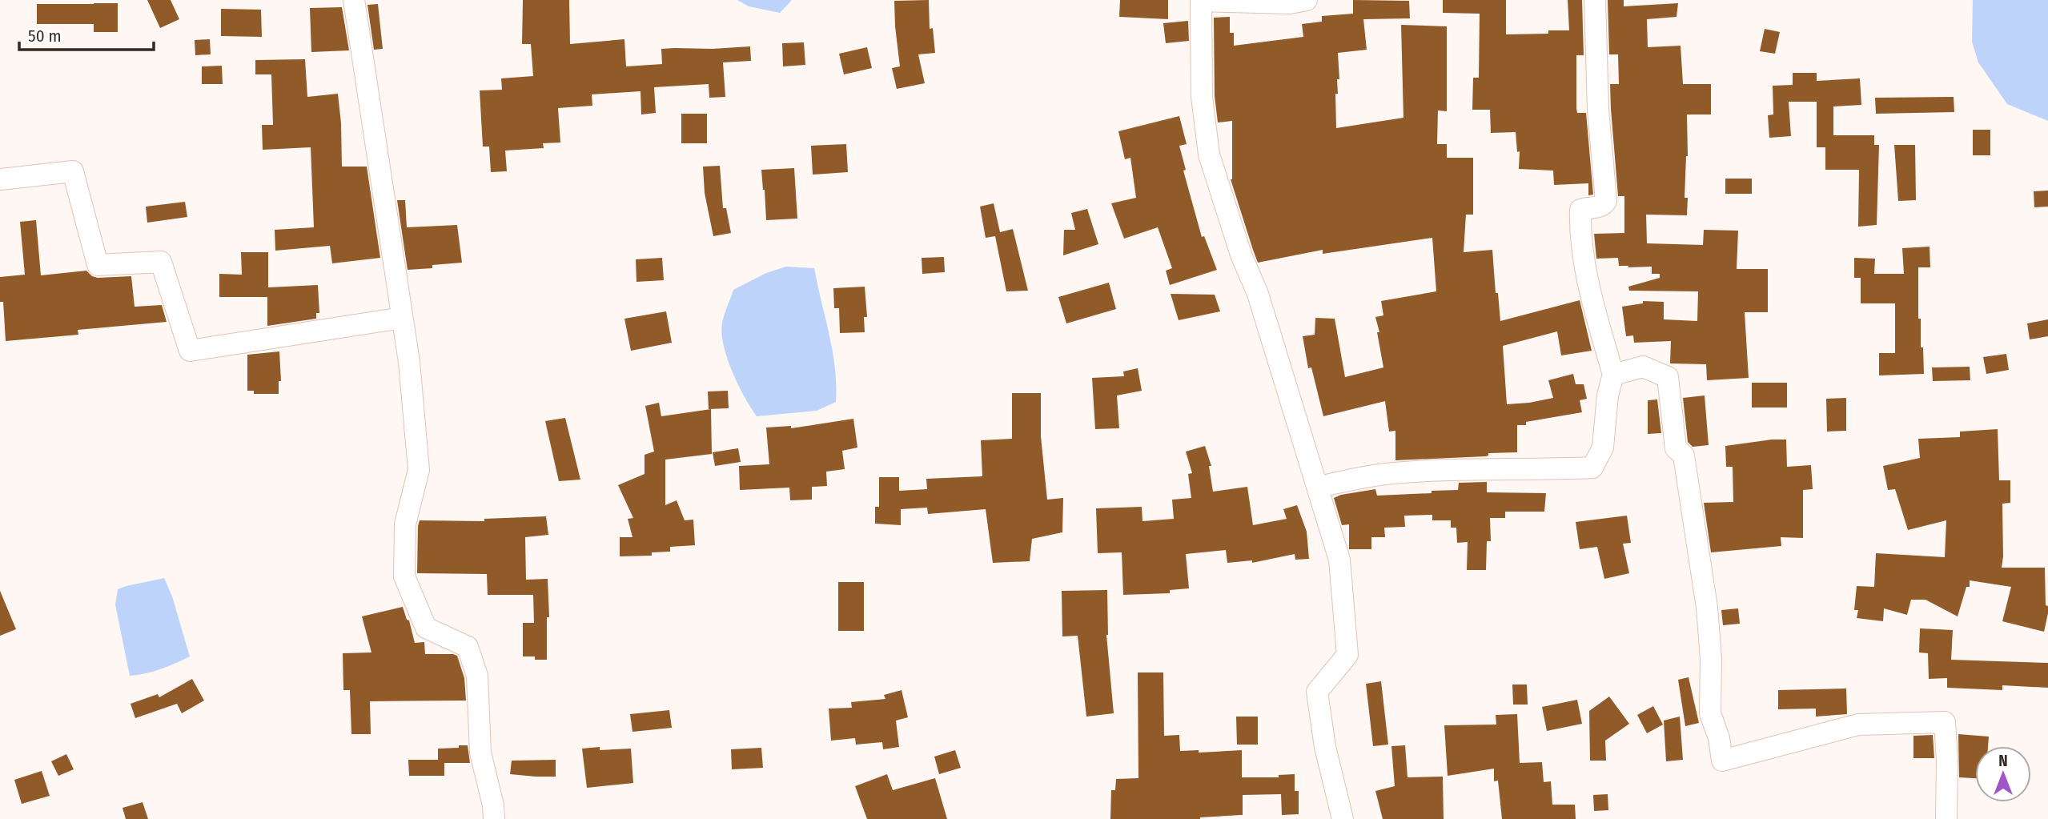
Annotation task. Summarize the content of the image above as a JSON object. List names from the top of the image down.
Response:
{
  "scale_bar": "50 m",
  "north": "top"
}
